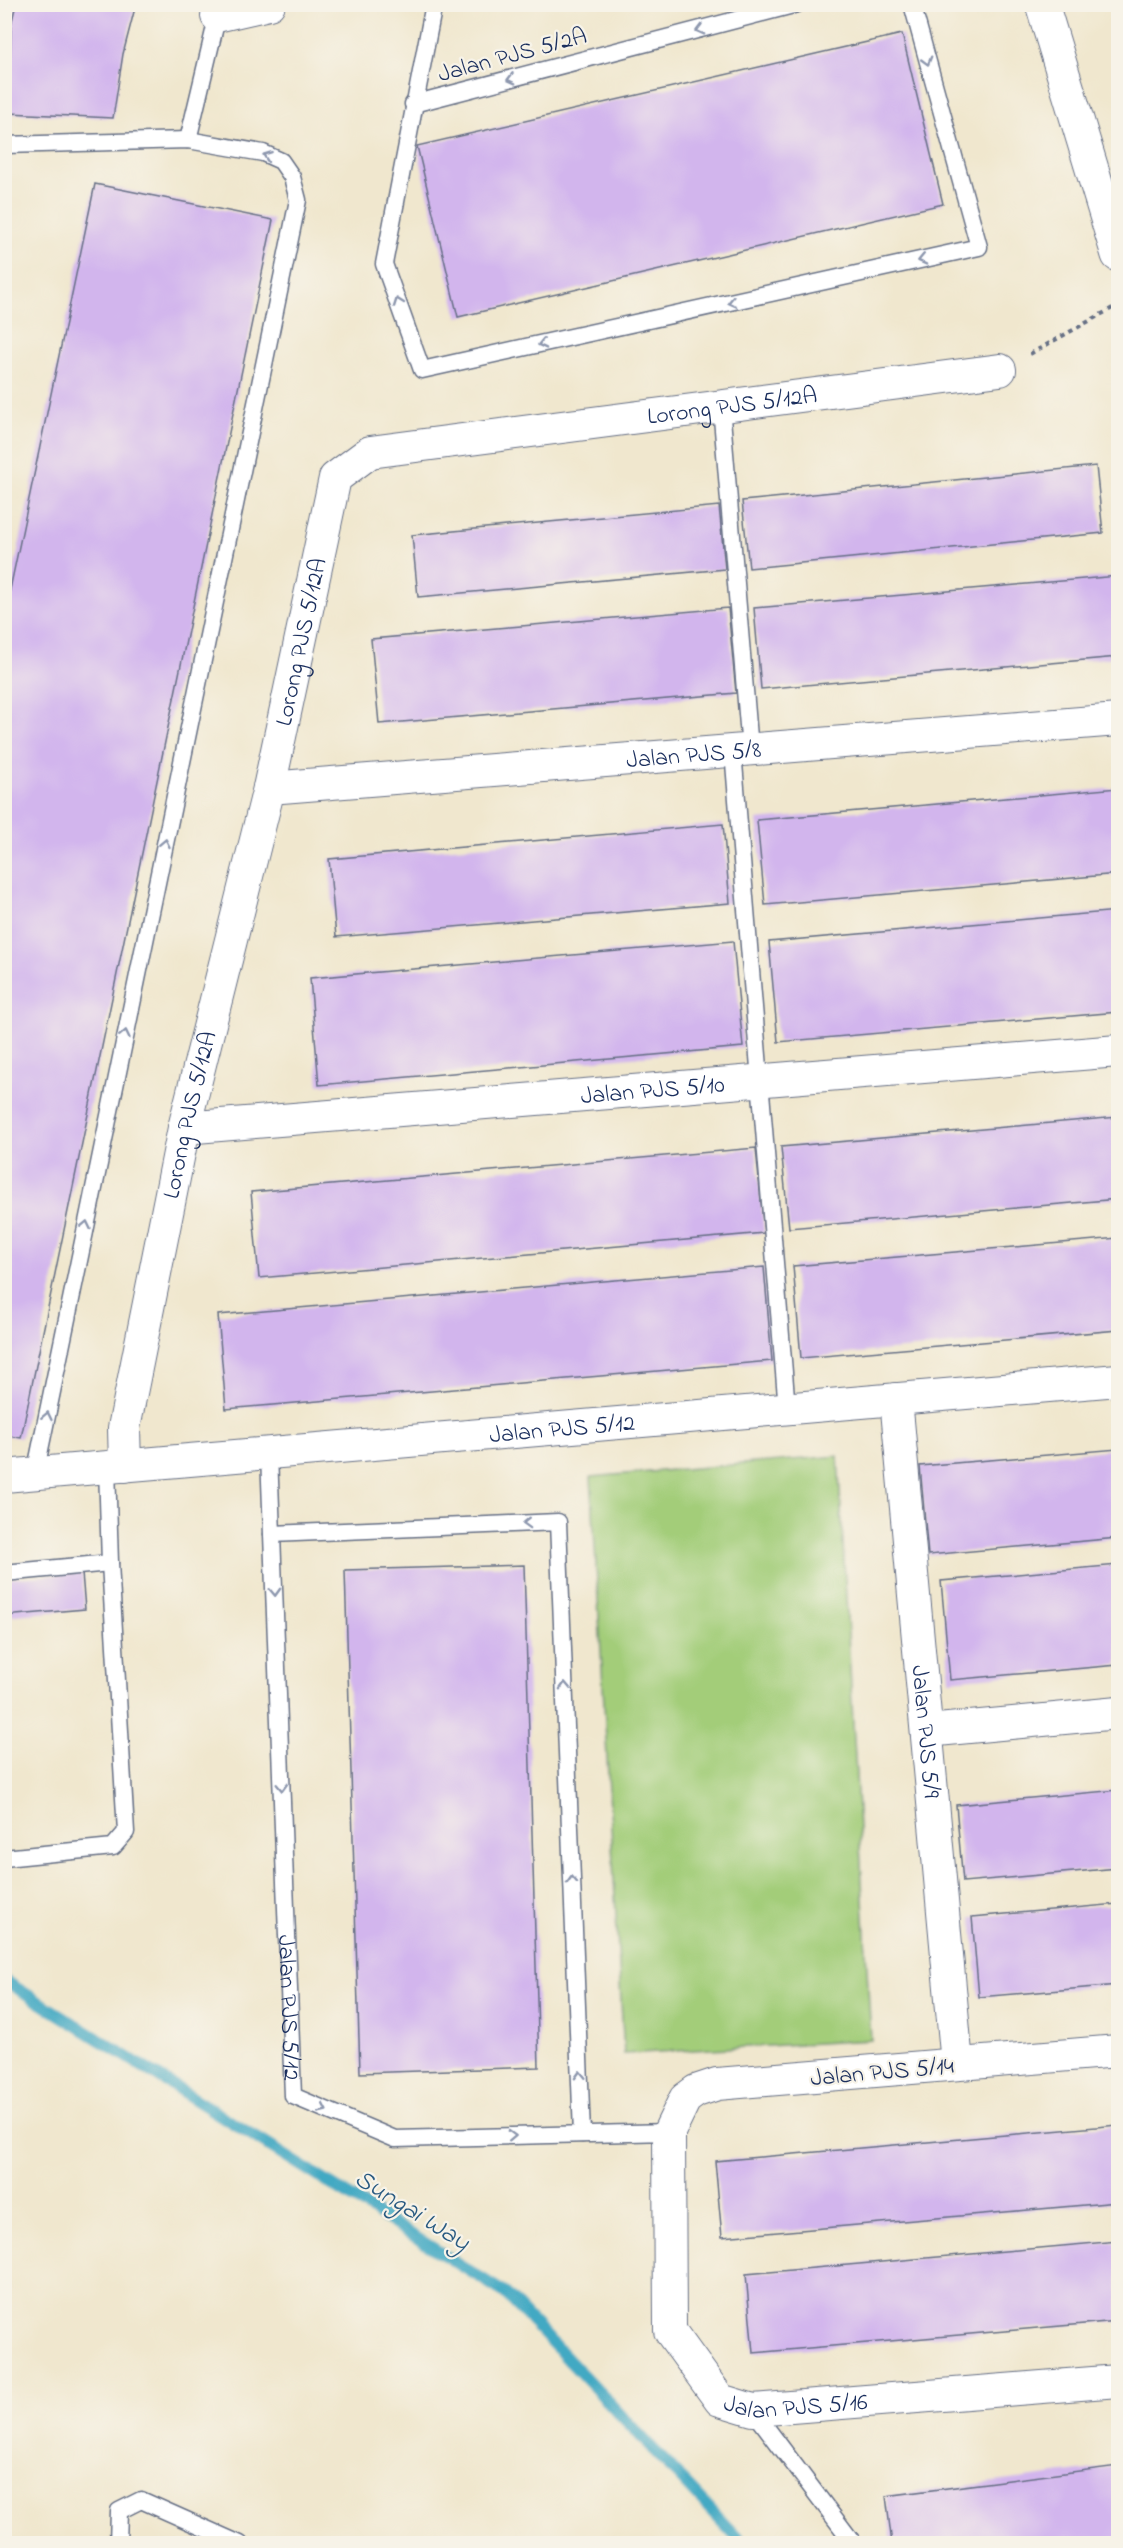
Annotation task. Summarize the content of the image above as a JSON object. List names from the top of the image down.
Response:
{
  "streets": {
    "street": [
      "Lorong PJS 5/12A",
      "Jalan PJS 5/8",
      "Jalan PJS 5/10",
      "Jalan PJS 5/12",
      "Jalan PJS 5/9",
      "Jalan PJS 5/14",
      "Jalan PJS 5/16"
    ],
    "lane": ["Jalan PJS 5/2A"]
  },
  "crossings": [
    ["Lorong PJS 5/12A", "Jalan PJS 5/8"],
    ["Lorong PJS 5/12A", "Jalan PJS 5/10"],
    ["Lorong PJS 5/12A", "Jalan PJS 5/12"],
    ["Jalan PJS 5/12", "Jalan PJS 5/9"],
    ["Jalan PJS 5/12", "Jalan PJS 5/14"],
    ["Jalan PJS 5/12", "Jalan PJS 5/16"],
    ["Jalan PJS 5/9", "Jalan PJS 5/14"],
    ["Jalan PJS 5/14", "Jalan PJS 5/16"]
  ],
  "one_way": ["Jalan PJS 5/2A"],
  "water": ["Sungai Way"]
}
